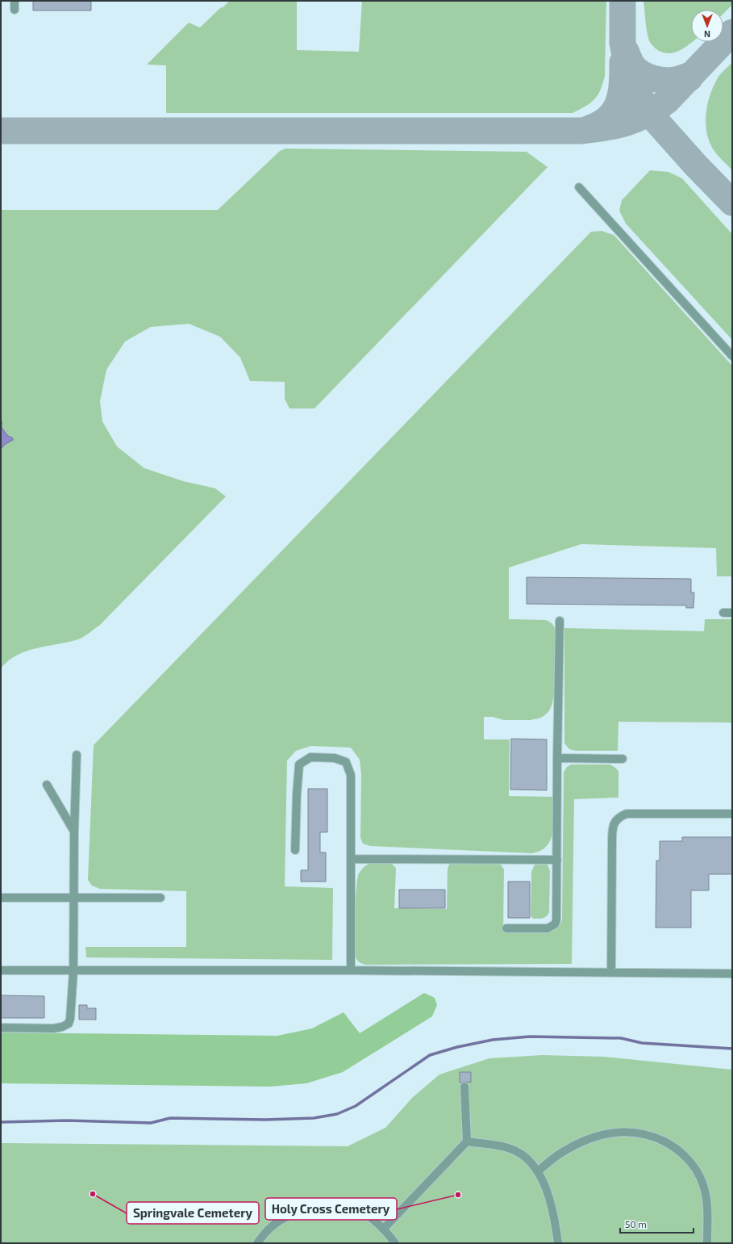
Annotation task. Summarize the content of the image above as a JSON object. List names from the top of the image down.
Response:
{
  "places": ["Springvale Cemetery", "Holy Cross Cemetery"],
  "scale_bar": "50 m",
  "north": "bottom"
}
